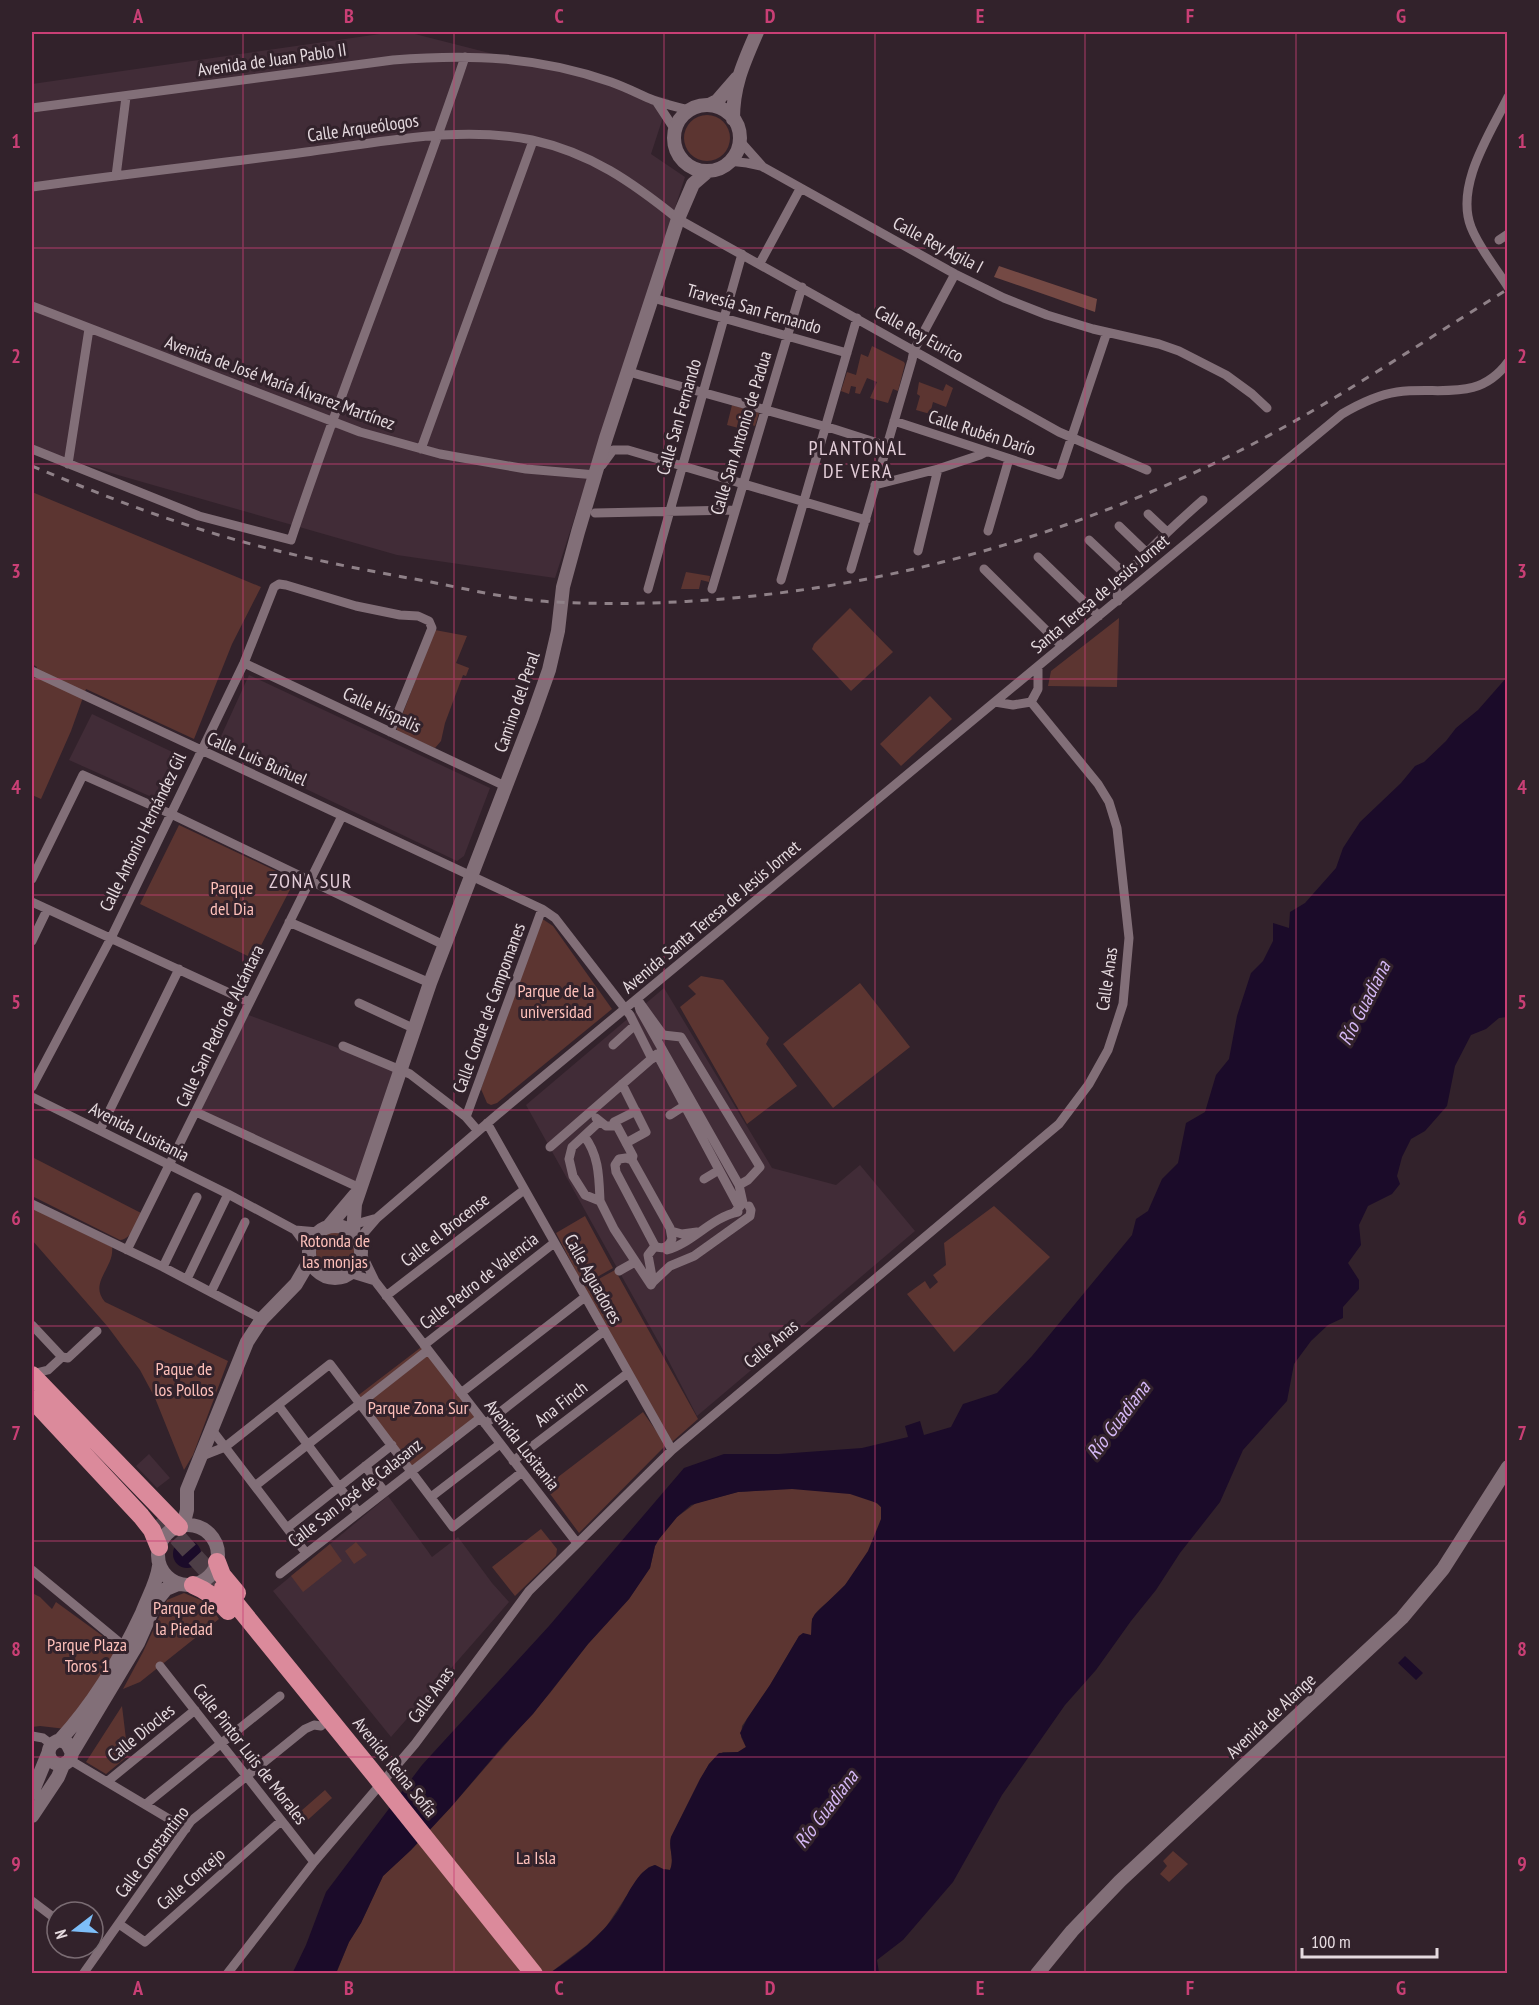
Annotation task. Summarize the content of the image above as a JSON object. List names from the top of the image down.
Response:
{
  "streets": {
    "highway": ["Avenida Reina Sofía"],
    "street": [
      "Avenida de Juan Pablo II",
      "Calle Arqueólogos",
      "Calle Rey Agila I",
      "Travesía San Fernando",
      "Calle Rey Eurico",
      "Avenida de José María Álvarez Martínez",
      "Calle San Fernando",
      "Calle San Antonio de Padua",
      "Calle Rubén Darío",
      "Santa Teresa de Jesús Jornet",
      "Camino del Peral",
      "Calle Híspalis",
      "Calle Luis Buñuel",
      "Calle Antonio Hernández Gil",
      "Avenida Santa Teresa de Jesús Jornet",
      "Calle Anas",
      "Calle Conde de Campomanes",
      "Calle San Pedro de Alcántara",
      "Avenida Lusitania",
      "Calle el Brocense",
      "Calle Aguadores",
      "Calle Pedro de Valencia",
      "Ana Finch",
      "Calle San José de Calasanz",
      "Avenida de Alange",
      "Calle Diocles",
      "Calle Pintor Luis de Morales",
      "Calle Constantino",
      "Calle Concejo"
    ]
  },
  "crossings": [
    ["Avenida de Juan Pablo II", "Calle Rey Agila I"],
    ["Calle Arqueólogos", "Calle Rey Eurico"],
    ["Calle Arqueólogos", "Camino del Peral"],
    ["Travesía San Fernando", "Calle San Fernando"],
    ["Travesía San Fernando", "Calle San Antonio de Padua"],
    ["Travesía San Fernando", "Camino del Peral"],
    ["Calle Rey Eurico", "Calle San Fernando"],
    ["Calle Rey Eurico", "Calle San Antonio de Padua"],
    ["Calle Rey Eurico", "Calle Rubén Darío"],
    ["Calle Rey Eurico", "Camino del Peral"],
    ["Avenida de José María Álvarez Martínez", "Camino del Peral"],
    ["Santa Teresa de Jesús Jornet", "Avenida Santa Teresa de Jesús Jornet"],
    ["Camino del Peral", "Calle Híspalis"],
    ["Camino del Peral", "Calle Luis Buñuel"],
    ["Camino del Peral", "Avenida Santa Teresa de Jesús Jornet"],
    ["Camino del Peral", "Avenida Lusitania"],
    ["Calle Híspalis", "Calle Antonio Hernández Gil"],
    ["Calle Luis Buñuel", "Calle Antonio Hernández Gil"],
    ["Calle Luis Buñuel", "Avenida Santa Teresa de Jesús Jornet"],
    ["Calle Luis Buñuel", "Calle Conde de Campomanes"],
    ["Calle Luis Buñuel", "Calle San Pedro de Alcántara"],
    ["Avenida Santa Teresa de Jesús Jornet", "Avenida Lusitania"],
    ["Avenida Santa Teresa de Jesús Jornet", "Calle Aguadores"],
    ["Calle Anas", "Avenida Lusitania"],
    ["Calle Anas", "Calle Aguadores"],
    ["Calle Anas", "Calle Pintor Luis de Morales"],
    ["Calle San Pedro de Alcántara", "Avenida Lusitania"],
    ["Avenida Lusitania", "Calle el Brocense"],
    ["Avenida Lusitania", "Calle Pedro de Valencia"],
    ["Avenida Lusitania", "Ana Finch"],
    ["Avenida Lusitania", "Calle San José de Calasanz"],
    ["Calle el Brocense", "Calle Aguadores"],
    ["Calle Aguadores", "Calle Pedro de Valencia"],
    ["Calle Aguadores", "Ana Finch"],
    ["Calle Aguadores", "Calle San José de Calasanz"],
    ["Calle Diocles", "Calle Pintor Luis de Morales"],
    ["Calle Pintor Luis de Morales", "Calle Constantino"],
    ["Calle Pintor Luis de Morales", "Calle Concejo"],
    ["Calle Constantino", "Calle Concejo"]
  ],
  "districts": ["PLANTONAL DE VERA", "ZONA SUR"],
  "water": ["Río Guadiana"],
  "parks": [
    "Parque del Dia",
    "Parque de la universidad",
    "Rotonda de las monjas",
    "Paque de los Pollos",
    "Parque Zona Sur",
    "Parque de la Piedad",
    "Parque Plaza Toros 1",
    "La Isla"
  ],
  "scale_bar": "100 m",
  "north": "left",
  "grid": {
    "columns": [
      "A",
      "B",
      "C",
      "D",
      "E",
      "F",
      "G"
    ],
    "rows": [
      "1",
      "2",
      "3",
      "4",
      "5",
      "6",
      "7",
      "8",
      "9"
    ]
  }
}
